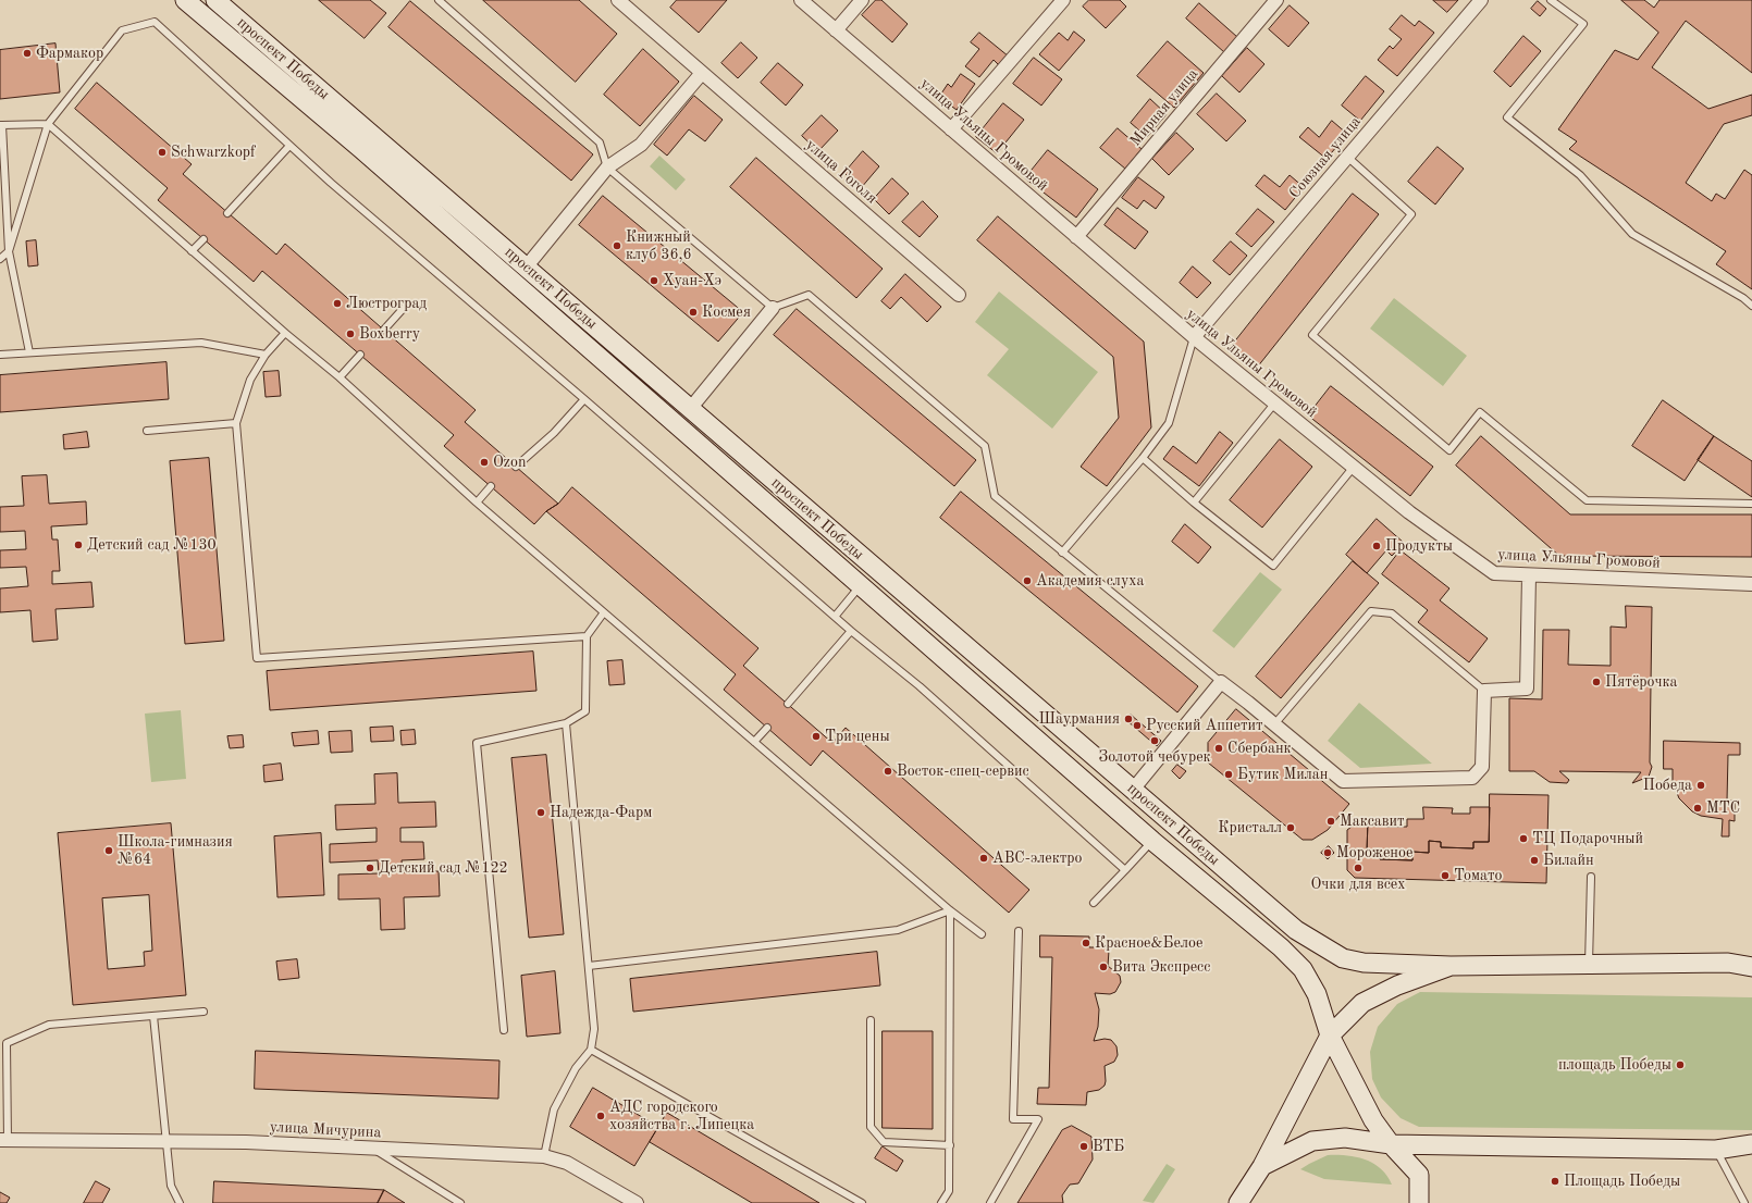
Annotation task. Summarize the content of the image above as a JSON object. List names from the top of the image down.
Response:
{
  "streets": {
    "main road": ["проспект Победы"],
    "street": [
      "Мирная улица",
      "улица Ульяны Громовой",
      "Союзная улица",
      "улица Гоголя",
      "улица Мичурина"
    ]
  },
  "crossings": [
    ["Мирная улица", "улица Ульяны Громовой"],
    ["улица Ульяны Громовой", "Союзная улица"]
  ],
  "places": [
    "Фармакор",
    "Schwarzkopf",
    "Книжный клуб 36,6",
    "Хуан-Хэ",
    "Люстроград",
    "Космея",
    "Boxberry",
    "Ozon",
    "Детский сад №130",
    "Продукты",
    "Академия слуха",
    "Пятёрочка",
    "Шаурмания",
    "Русский Аппетит",
    "Три цены",
    "Золотой чебурек",
    "Сбербанк",
    "Восток-спец-сервис",
    "Бутик Милан",
    "Победа",
    "МТС",
    "Надежда-Фарм",
    "Максавит",
    "Кристалл",
    "ТЦ Подарочный",
    "Школа-гимназия №64",
    "Мороженое",
    "АВС-электро",
    "Билайн",
    "Детский сад №122",
    "Очки для всех",
    "Томато",
    "Красное&Белое",
    "Вита Экспресс",
    "площадь Победы",
    "АДС городского хозяйства г. Липецка",
    "ВТБ",
    "Площадь Победы"
  ]
}
